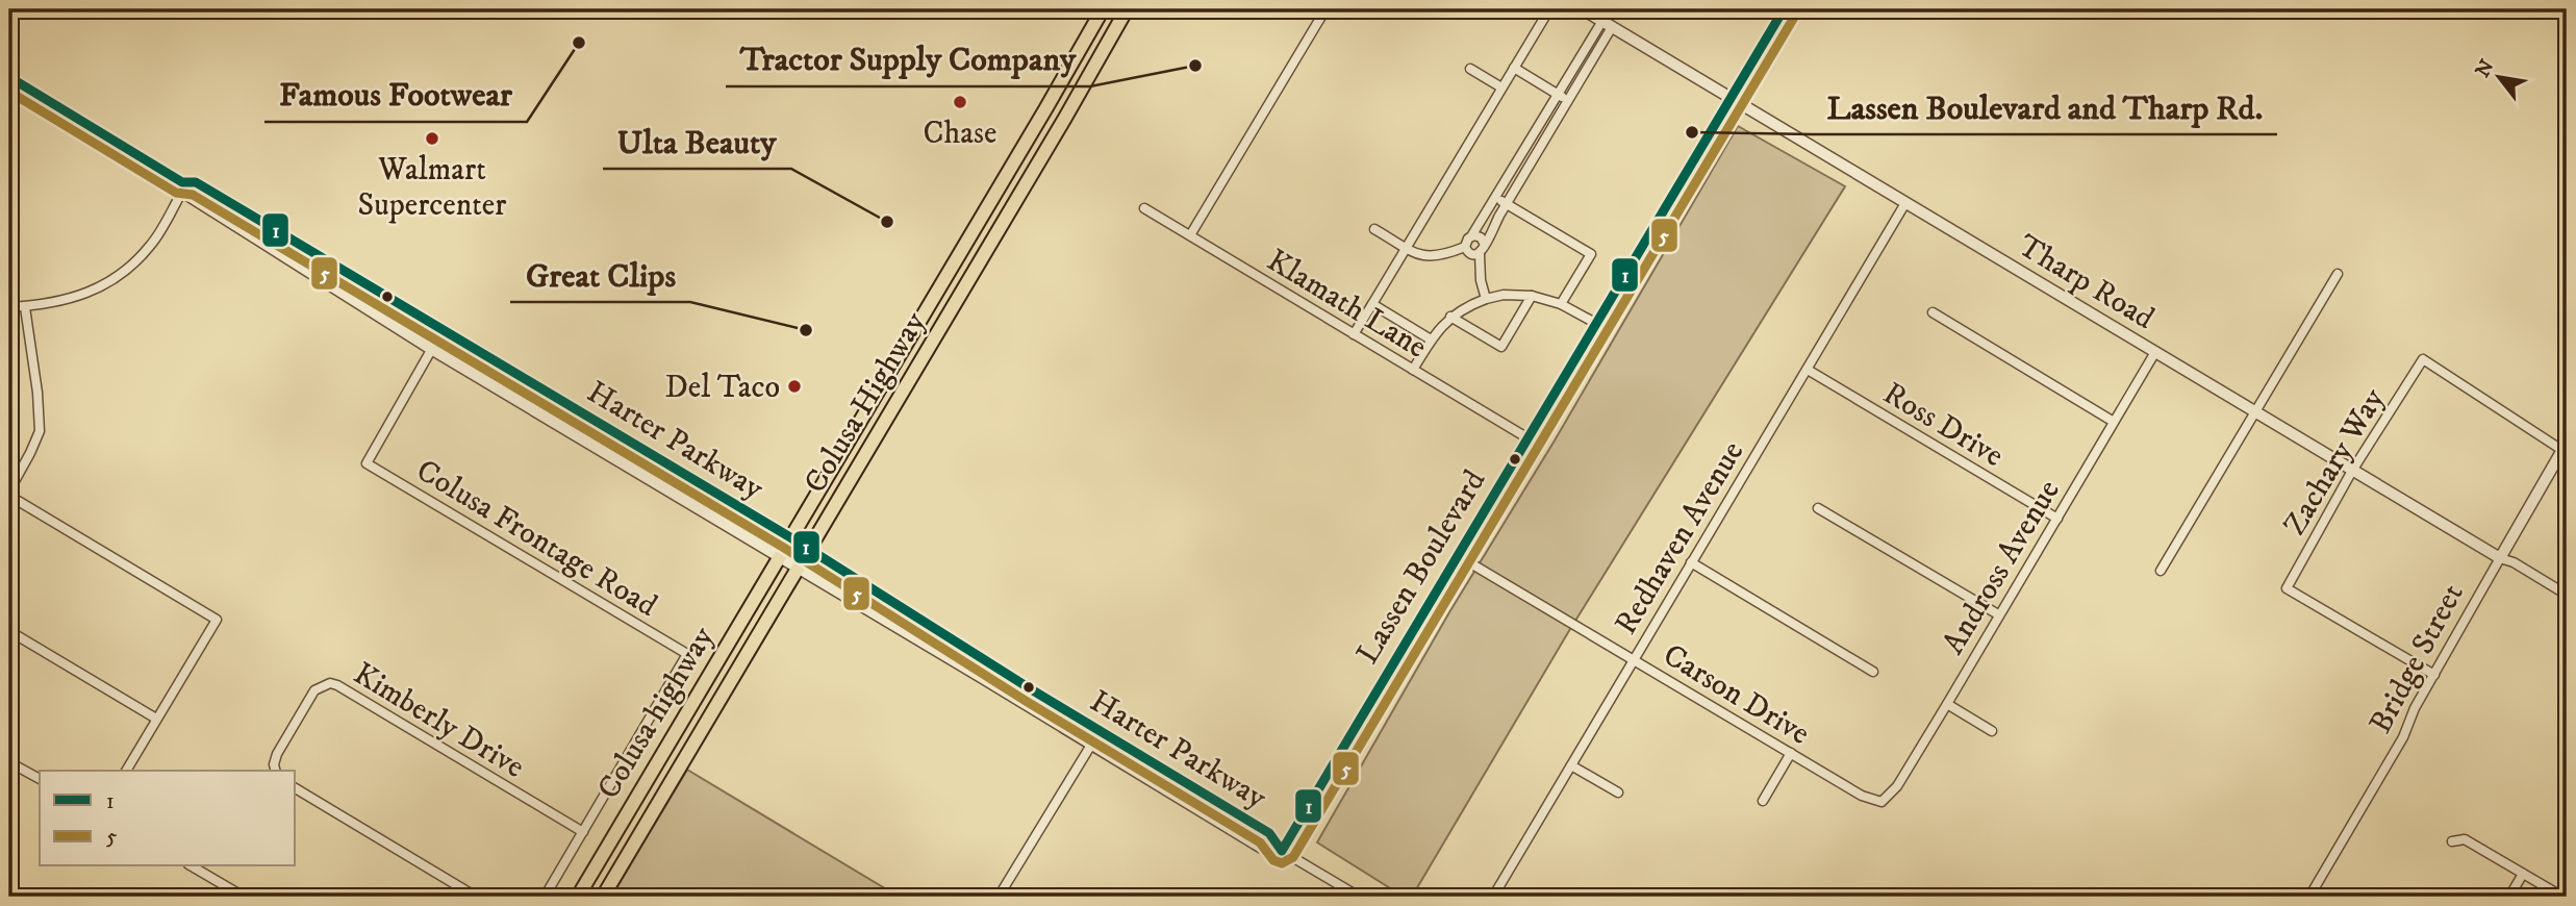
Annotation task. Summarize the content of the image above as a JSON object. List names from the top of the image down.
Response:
{
  "streets": {
    "highway": ["Colusa Highway", "Colusa highway"],
    "street": [
      "Tharp Road",
      "Klamath Lane",
      "Ross Drive",
      "Harter Parkway",
      "Zachary Way",
      "Colusa Frontage Road",
      "Redhaven Avenue",
      "Lassen Boulevard",
      "Andross Avenue",
      "Bridge Street",
      "Carson Drive",
      "Kimberly Drive"
    ]
  },
  "crossings": [
    ["Tharp Road", "Zachary Way"],
    ["Tharp Road", "Redhaven Avenue"],
    ["Tharp Road", "Lassen Boulevard"],
    ["Tharp Road", "Andross Avenue"],
    ["Tharp Road", "Bridge Street"],
    ["Klamath Lane", "Lassen Boulevard"],
    ["Colusa Highway", "Harter Parkway"],
    ["Colusa Highway", "Colusa highway"],
    ["Ross Drive", "Redhaven Avenue"],
    ["Ross Drive", "Andross Avenue"],
    ["Harter Parkway", "Colusa Frontage Road"],
    ["Harter Parkway", "Lassen Boulevard"],
    ["Harter Parkway", "Colusa highway"],
    ["Zachary Way", "Bridge Street"],
    ["Colusa Frontage Road", "Kimberly Drive"],
    ["Redhaven Avenue", "Carson Drive"],
    ["Lassen Boulevard", "Carson Drive"],
    ["Andross Avenue", "Carson Drive"]
  ],
  "places": [
    "Famous Footwear",
    "Tractor Supply Company",
    "Chase",
    "Lassen Boulevard and Tharp Rd.",
    "Walmart Supercenter",
    "Ulta Beauty",
    "Great Clips",
    "Del Taco"
  ],
  "lines": ["transit line 1", "transit line 5"],
  "legend": ["1", "5"],
  "north": "top left"
}
